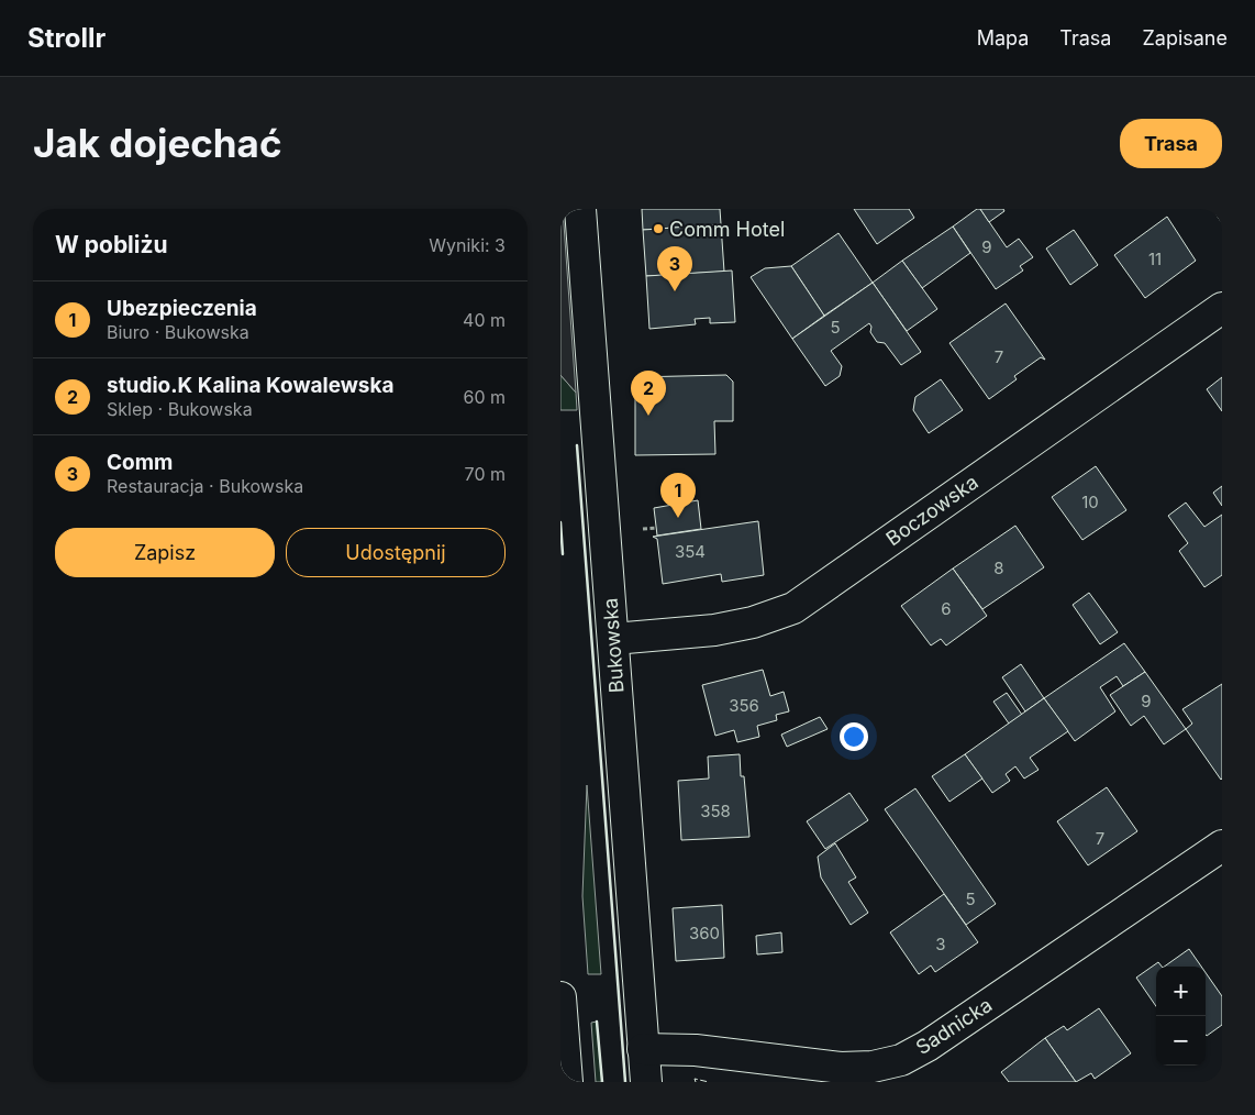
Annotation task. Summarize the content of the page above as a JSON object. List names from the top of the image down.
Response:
{
  "streets": {
    "street": ["Boczowska", "Bukowska", "Sadnicka"]
  },
  "crossings": [
    ["Boczowska", "Bukowska"],
    ["Bukowska", "Sadnicka"]
  ],
  "places": ["Comm Hotel"],
  "house_numbers": [
    "9",
    "11",
    "5",
    "7",
    "10",
    "354",
    "8",
    "6",
    "9",
    "356",
    "358",
    "7",
    "5",
    "360",
    "3"
  ],
  "page": {
    "header": "Strollr",
    "nav": ["Mapa", "Trasa", "Zapisane"],
    "buttons": [
      "Trasa",
      ["Zapisz", "Udostępnij"]
    ],
    "title": "Jak dojechać",
    "heading": ["W pobliżu", "Wyniki: 3"],
    "pins": ["3", "2", "1"],
    "list": [
      {
        "mark": "1",
        "name": "Ubezpieczenia",
        "note": "Biuro · Bukowska",
        "value": "40 m"
      },
      {
        "mark": "2",
        "name": "studio.K Kalina Kowalewska",
        "note": "Sklep · Bukowska",
        "value": "60 m"
      },
      {
        "mark": "3",
        "name": "Comm",
        "note": "Restauracja · Bukowska",
        "value": "70 m"
      }
    ],
    "map_buttons": ["+", "−"]
  }
}
